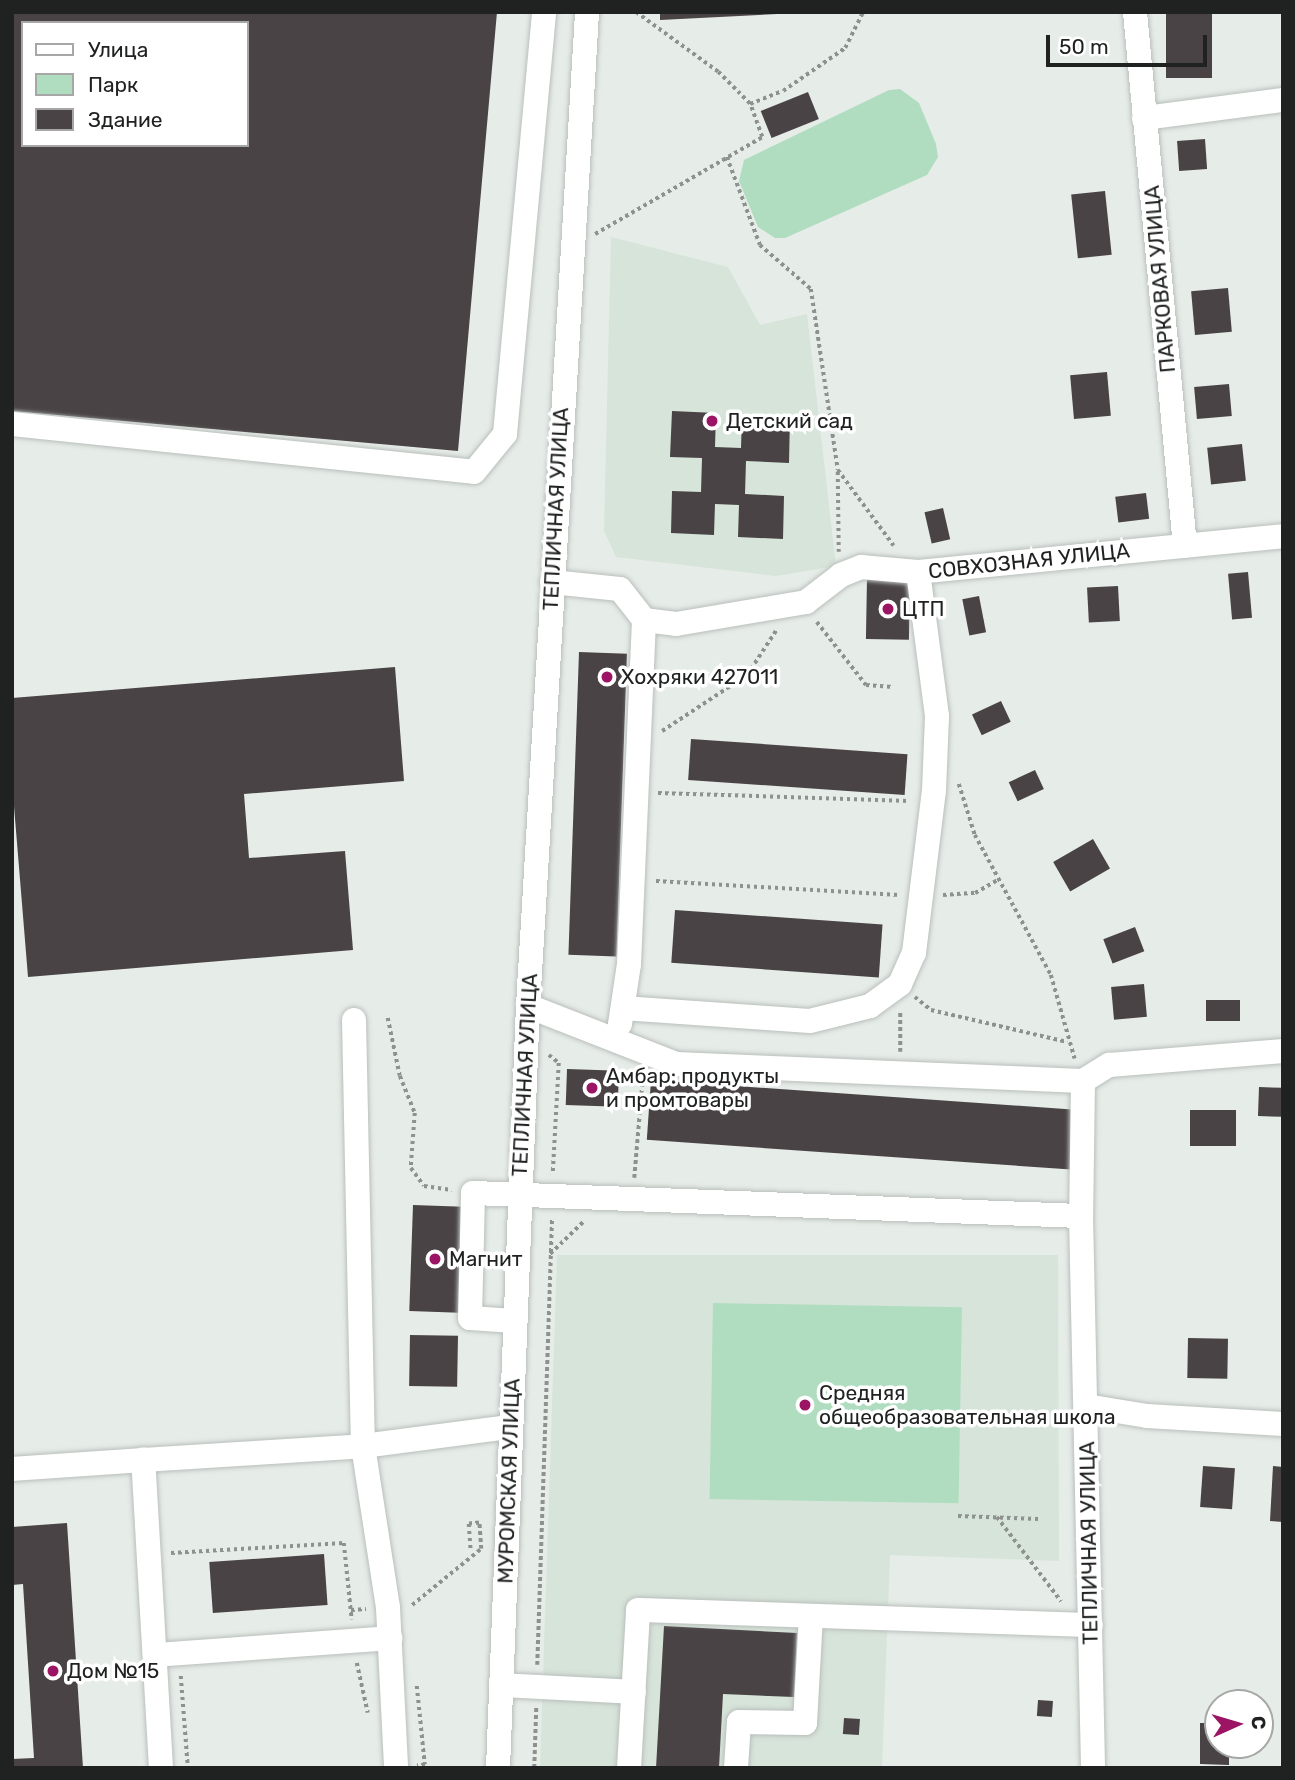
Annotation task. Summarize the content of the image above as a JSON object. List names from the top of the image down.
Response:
{
  "streets": {
    "street": [
      "ПАРКОВАЯ УЛИЦА",
      "ТЕПЛИЧНАЯ УЛИЦА",
      "СОВХОЗНАЯ УЛИЦА",
      "МУРОМСКАЯ УЛИЦА"
    ]
  },
  "crossings": [
    ["ПАРКОВАЯ УЛИЦА", "СОВХОЗНАЯ УЛИЦА"],
    ["ТЕПЛИЧНАЯ УЛИЦА", "МУРОМСКАЯ УЛИЦА"]
  ],
  "places": [
    "Детский сад",
    "ЦТП",
    "Хохряки 427011",
    "Амбар: продукты и промтовары",
    "Магнит",
    "Средняя общеобразовательная школа",
    "Дом №15"
  ],
  "legend": ["Улица", "Парк", "Здание"],
  "scale_bar": "50 m",
  "north": "right"
}
